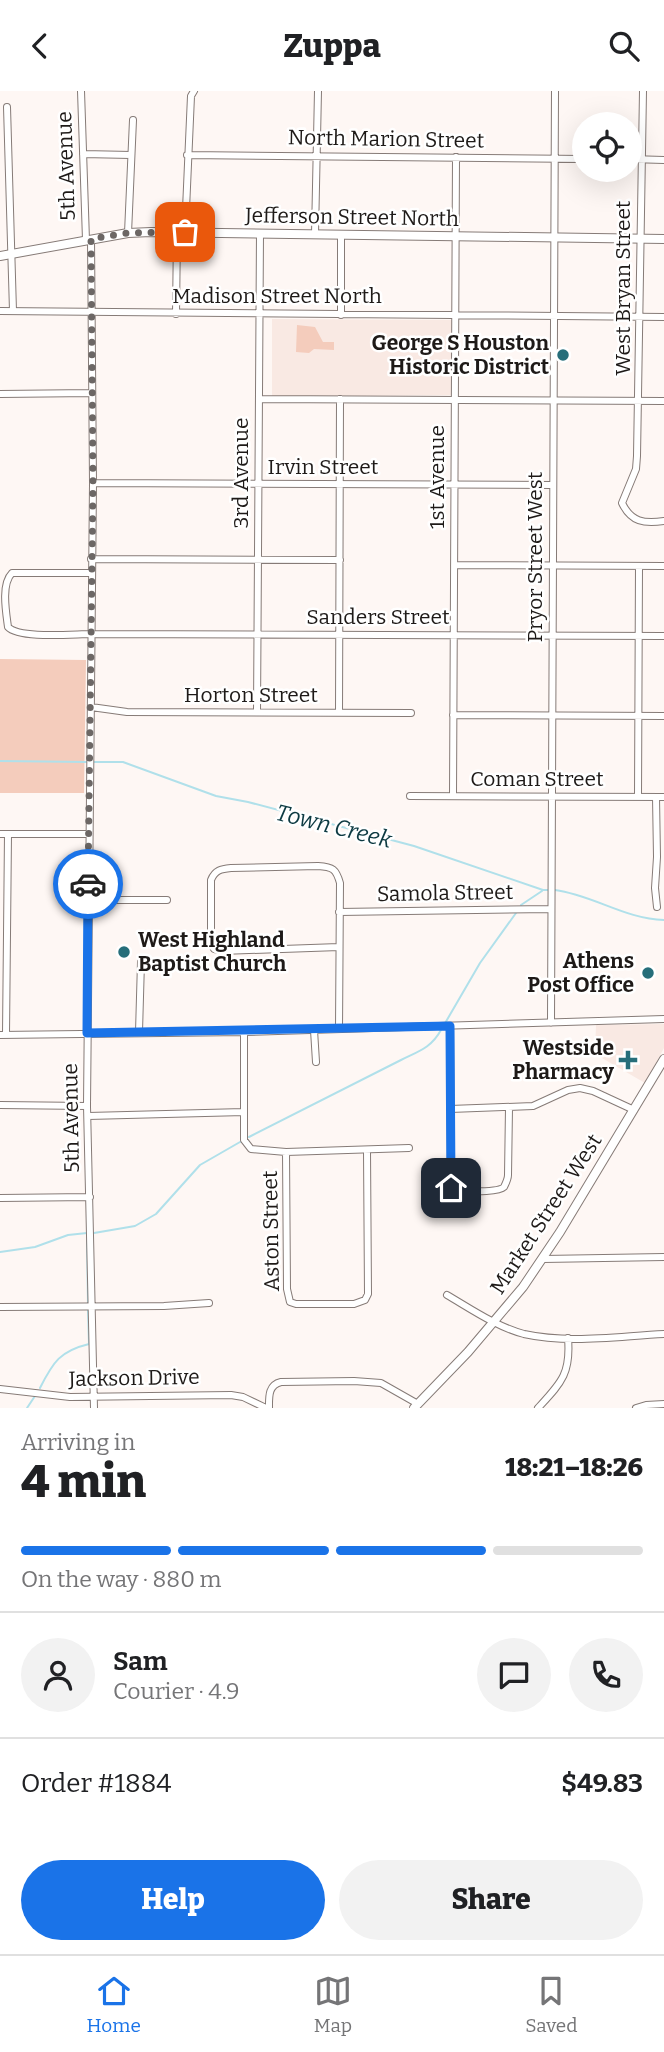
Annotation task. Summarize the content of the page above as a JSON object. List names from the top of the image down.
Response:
{
  "streets": {
    "main road": ["Jefferson Street North", "Market Street West"],
    "street": [
      "North Marion Street",
      "5th Avenue",
      "West Bryan Street",
      "Madison Street North",
      "Irvin Street",
      "3rd Avenue",
      "1st Avenue",
      "Pryor Street West",
      "Sanders Street",
      "Horton Street",
      "Coman Street",
      "Samola Street",
      "Aston Street",
      "Jackson Drive"
    ]
  },
  "crossings": [
    ["North Marion Street", "1st Avenue"],
    ["North Marion Street", "Pryor Street West"],
    ["5th Avenue", "Jefferson Street North"],
    ["5th Avenue", "Madison Street North"],
    ["5th Avenue", "Irvin Street"],
    ["5th Avenue", "Sanders Street"],
    ["5th Avenue", "Horton Street"],
    ["5th Avenue", "Jackson Drive"],
    ["Jefferson Street North", "West Bryan Street"],
    ["Jefferson Street North", "3rd Avenue"],
    ["Jefferson Street North", "1st Avenue"],
    ["Jefferson Street North", "Pryor Street West"],
    ["West Bryan Street", "Madison Street North"],
    ["Madison Street North", "3rd Avenue"],
    ["Madison Street North", "1st Avenue"],
    ["Madison Street North", "Pryor Street West"],
    ["Irvin Street", "3rd Avenue"],
    ["Irvin Street", "1st Avenue"],
    ["Irvin Street", "Pryor Street West"],
    ["3rd Avenue", "Sanders Street"],
    ["3rd Avenue", "Horton Street"],
    ["1st Avenue", "Sanders Street"],
    ["1st Avenue", "Coman Street"],
    ["Pryor Street West", "Sanders Street"],
    ["Pryor Street West", "Coman Street"],
    ["Pryor Street West", "Samola Street"]
  ],
  "water": ["Town Creek"],
  "places": {
    "other": ["George S Houston Historic District", "West Highland Baptist Church", "Athens Post Office"],
    "health": ["Westside Pharmacy"]
  },
  "page": {
    "header": "Zuppa",
    "heading": ["4 min", "Arriving in", "18:21–18:26"],
    "panel": [
      "Sam",
      "Courier · 4.9",
      "Order #1884",
      "$49.83"
    ],
    "bar": "On the way · 880 m",
    "buttons": ["Help", "Share"],
    "tabs": ["Home", "Map", "Saved"]
  }
}
